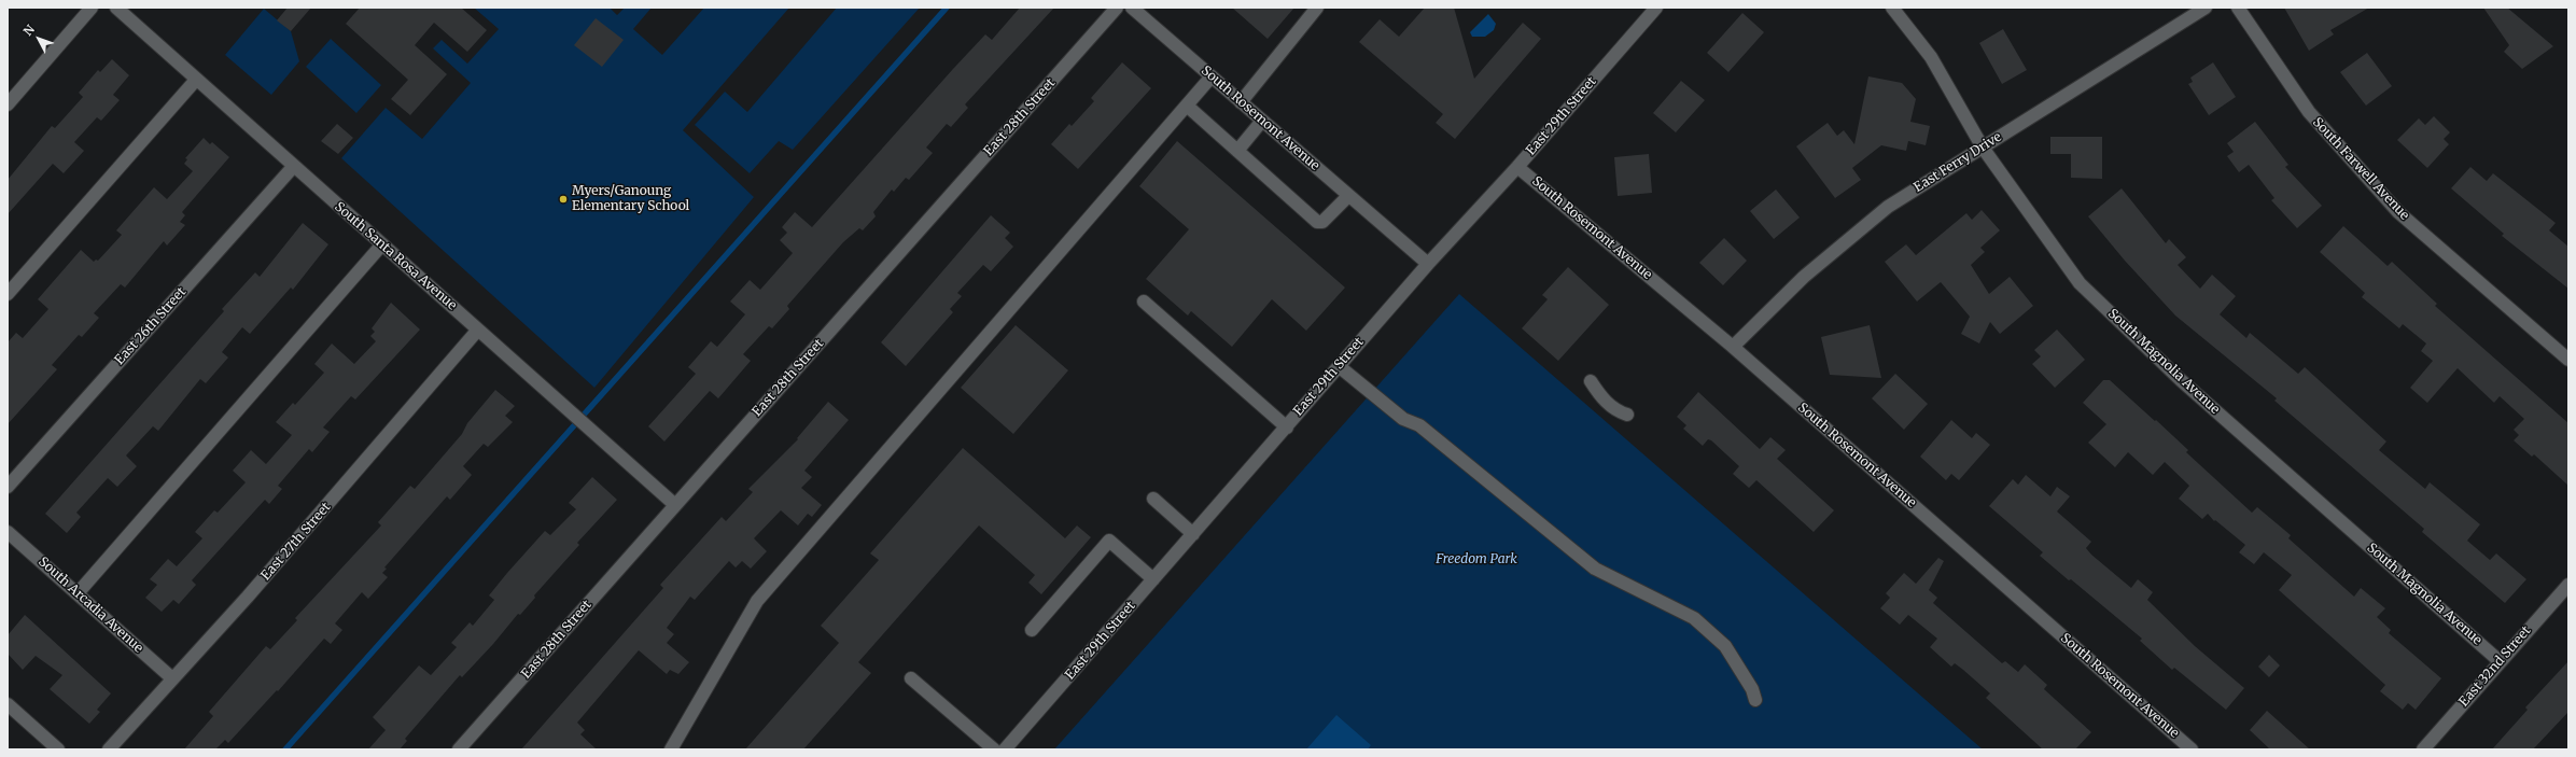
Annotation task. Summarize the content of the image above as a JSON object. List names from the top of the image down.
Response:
{
  "streets": {
    "street": [
      "East 29th Street",
      "East 28th Street",
      "South Rosemont Avenue",
      "East Ferry Drive",
      "South Farwell Avenue",
      "South Santa Rosa Avenue",
      "East 26th Street",
      "South Magnolia Avenue",
      "East 27th Street",
      "South Arcadia Avenue",
      "East 32nd Street"
    ]
  },
  "crossings": [
    ["East 29th Street", "South Rosemont Avenue"],
    ["East 28th Street", "South Santa Rosa Avenue"],
    ["South Rosemont Avenue", "East Ferry Drive"],
    ["East Ferry Drive", "South Magnolia Avenue"],
    ["South Santa Rosa Avenue", "East 26th Street"],
    ["South Santa Rosa Avenue", "East 27th Street"],
    ["South Magnolia Avenue", "East 32nd Street"],
    ["East 27th Street", "South Arcadia Avenue"]
  ],
  "parks": ["Freedom Park"],
  "places": ["Myers/Ganoung Elementary School"],
  "north": "top left"
}
